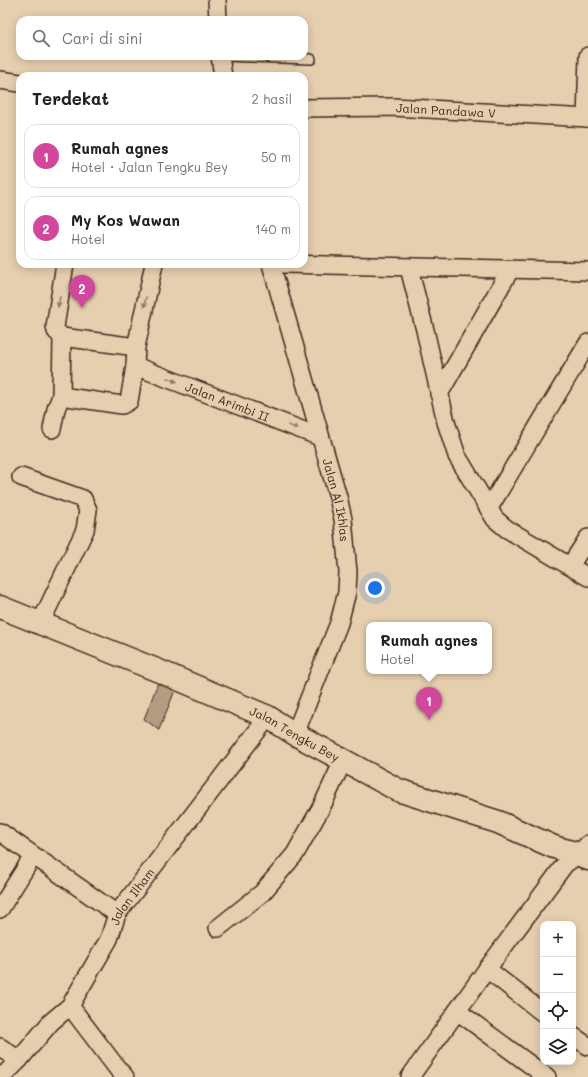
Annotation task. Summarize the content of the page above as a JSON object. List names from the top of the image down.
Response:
{
  "streets": {
    "main road": ["Jalan Tengku Bey"],
    "street": [
      "Jalan Pandawa V",
      "Jalan Arimbi II",
      "Jalan Al Ikhlas",
      "Jalan Ilham"
    ]
  },
  "crossings": [
    ["Jalan Arimbi II", "Jalan Al Ikhlas"],
    ["Jalan Al Ikhlas", "Jalan Tengku Bey"],
    ["Jalan Tengku Bey", "Jalan Ilham"]
  ],
  "one_way": ["Jalan Arimbi II"],
  "page": {
    "search": "Cari di sini",
    "heading": ["Terdekat", "2 hasil"],
    "list": [
      {
        "mark": "1",
        "name": "Rumah agnes",
        "note": "Hotel · Jalan Tengku Bey",
        "value": "50 m"
      },
      {
        "mark": "2",
        "name": "My Kos Wawan",
        "note": "Hotel",
        "value": "140 m"
      }
    ],
    "pins": ["2", "1"],
    "popup": ["Rumah agnes", "Hotel"],
    "map_buttons": ["+", "−"]
  }
}
